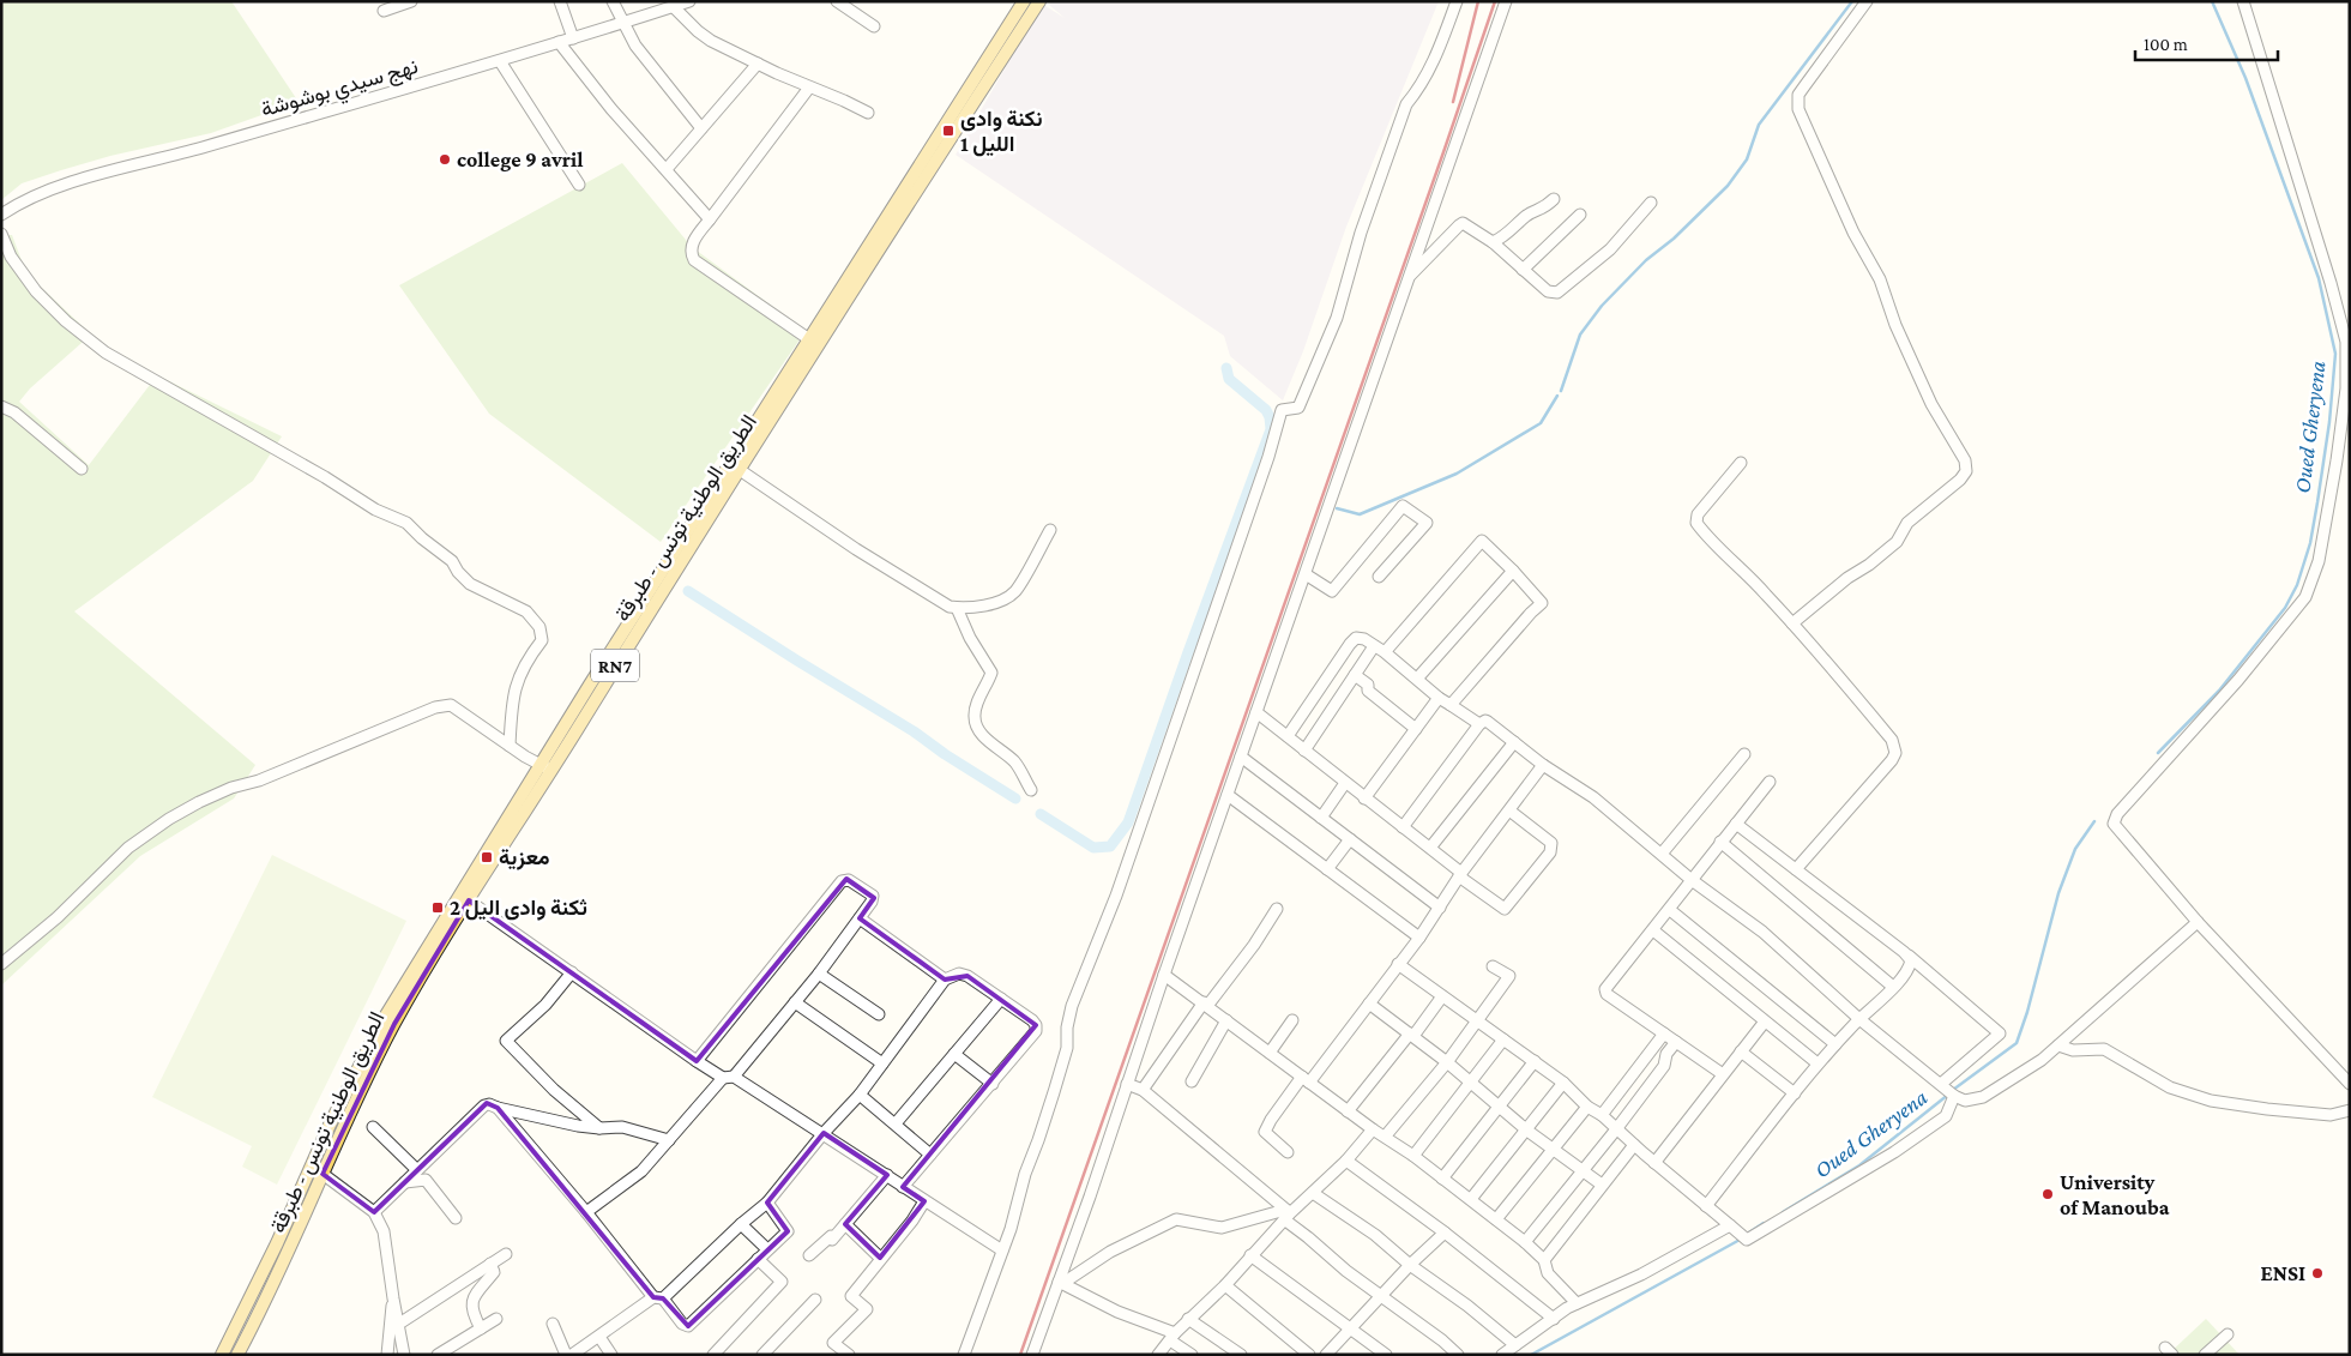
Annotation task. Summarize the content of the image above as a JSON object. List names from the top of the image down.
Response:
{
  "streets": {
    "main road": ["الطريق الوطنية تونس - طبرقة", "RN7"],
    "street": ["نهج سيدي بوشوشة"]
  },
  "water": ["Oued Gheryena"],
  "places": {
    "transit": ["نكنة وادى الليل 1", "معزية", "ثكنة وادى اليل 2"],
    "other": ["college 9 avril", "University of Manouba", "ENSI"]
  },
  "scale_bar": "100 m"
}
